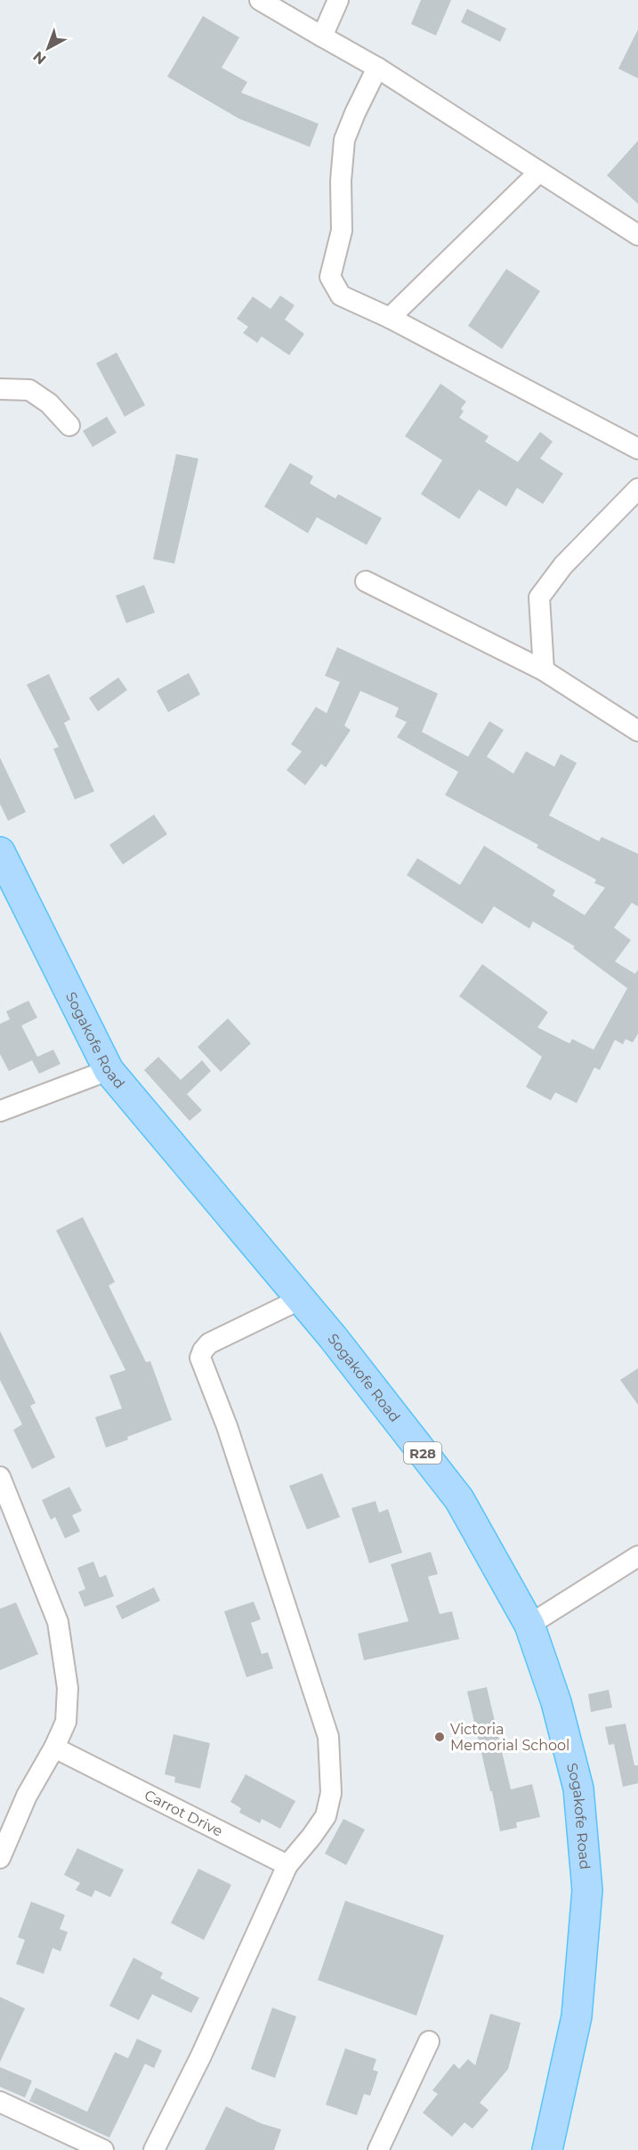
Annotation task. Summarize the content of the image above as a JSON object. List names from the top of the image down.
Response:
{
  "streets": {
    "main road": ["Sogakofe Road", "R28"],
    "street": ["Carrot Drive"]
  },
  "places": ["Victoria Memorial School"],
  "north": "bottom left"
}
